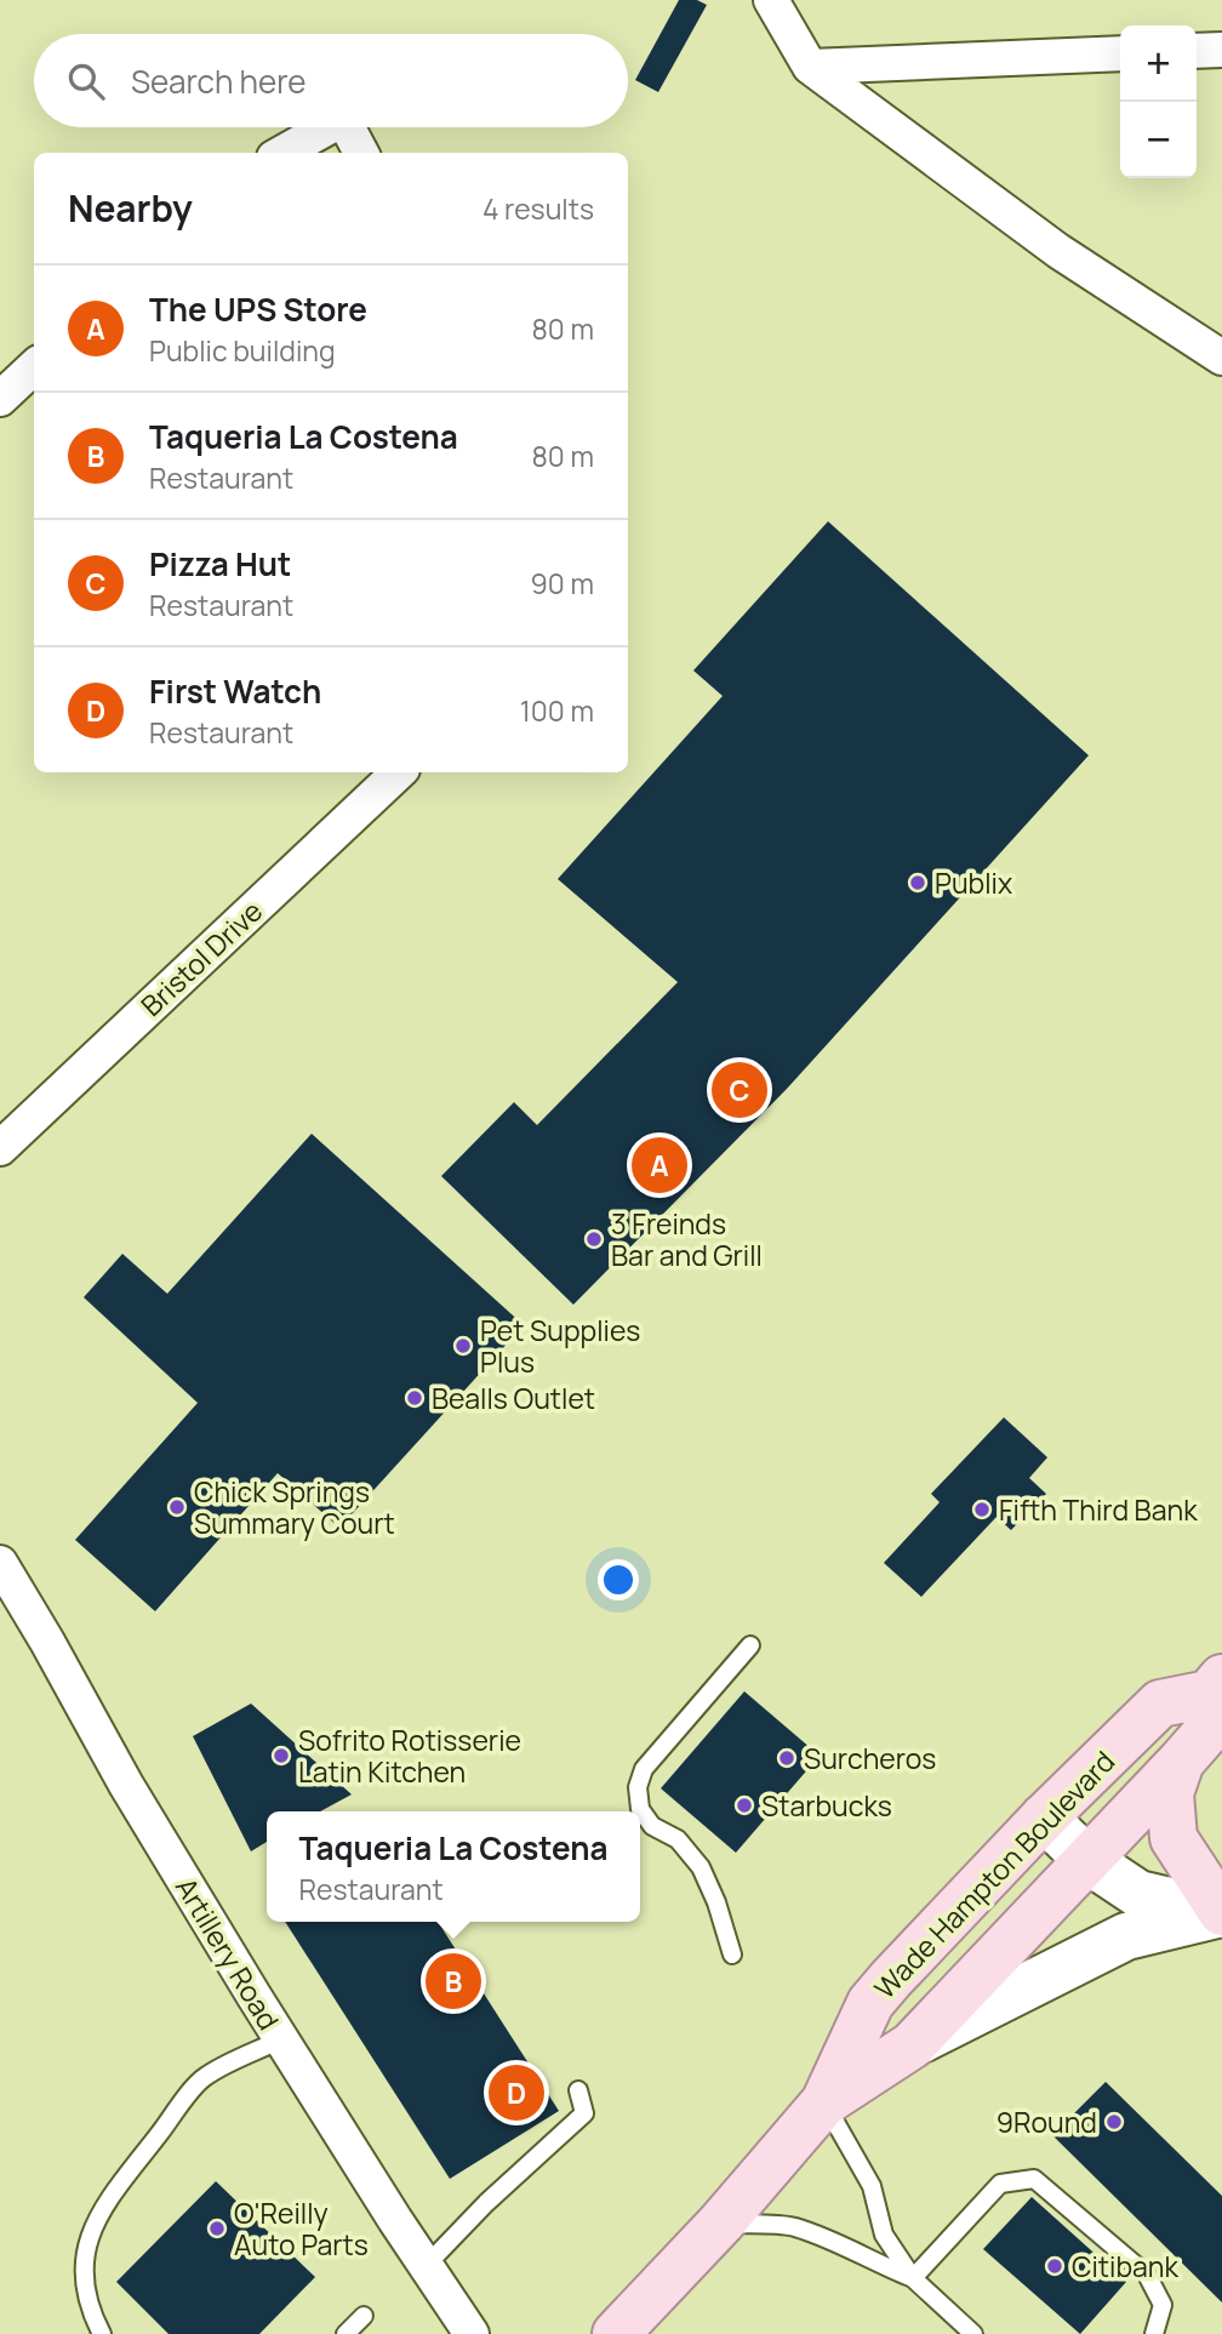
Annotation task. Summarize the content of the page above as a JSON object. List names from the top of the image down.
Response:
{
  "streets": {
    "main road": ["Wade Hampton Boulevard"],
    "street": ["Bristol Drive", "Artillery Road"]
  },
  "places": [
    "Publix",
    "3 Freinds Bar and Grill",
    "Pet Supplies Plus",
    "Bealls Outlet",
    "Chick Springs Summary Court",
    "Fifth Third Bank",
    "Sofrito Rotisserie Latin Kitchen",
    "Surcheros",
    "Starbucks",
    "9Round",
    "O'Reilly Auto Parts",
    "Citibank"
  ],
  "page": {
    "map_buttons": ["+", "−"],
    "search": "Search here",
    "heading": ["Nearby", "4 results"],
    "list": [
      {
        "mark": "A",
        "name": "The UPS Store",
        "note": "Public building",
        "value": "80 m"
      },
      {
        "mark": "B",
        "name": "Taqueria La Costena",
        "note": "Restaurant",
        "value": "80 m"
      },
      {
        "mark": "C",
        "name": "Pizza Hut",
        "note": "Restaurant",
        "value": "90 m"
      },
      {
        "mark": "D",
        "name": "First Watch",
        "note": "Restaurant",
        "value": "100 m"
      }
    ],
    "pins": [
      "C",
      "A",
      "B",
      "D"
    ],
    "popup": ["Taqueria La Costena", "Restaurant"]
  }
}
